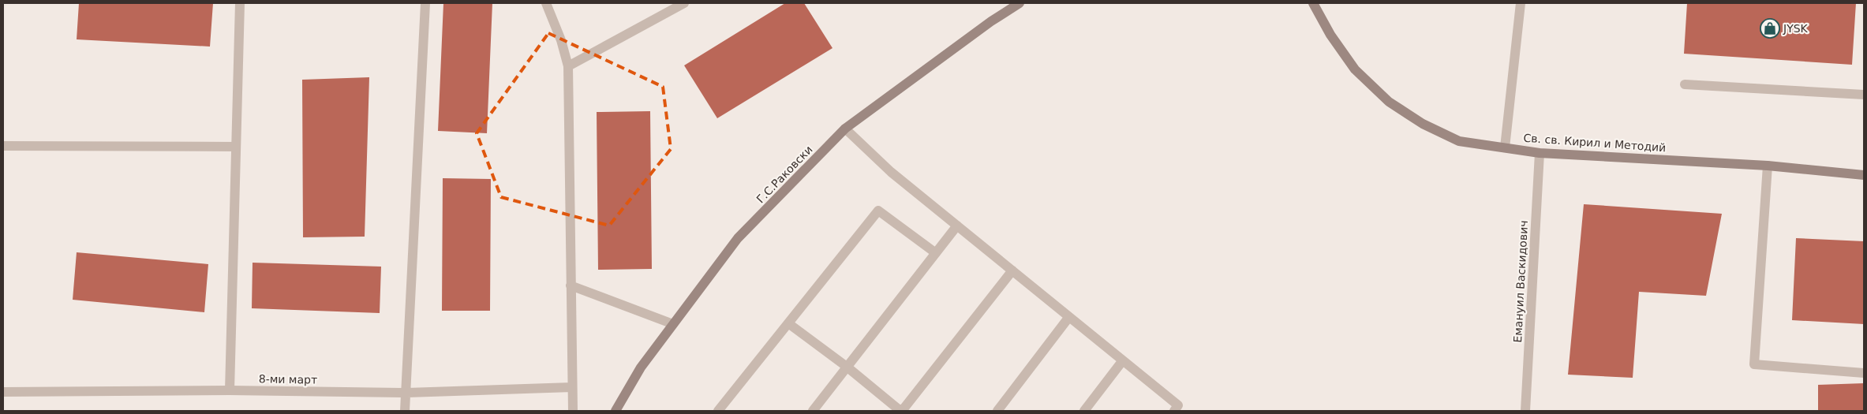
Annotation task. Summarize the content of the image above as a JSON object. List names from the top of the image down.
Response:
{
  "streets": {
    "main road": ["Св. св. Кирил и Методий", "Г.С.Раковски"],
    "street": ["Емануил Васкидович", "8-ми март"]
  },
  "crossings": [
    ["Св. св. Кирил и Методий", "Емануил Васкидович"]
  ],
  "places": {
    "shop": ["JYSK"]
  }
}
